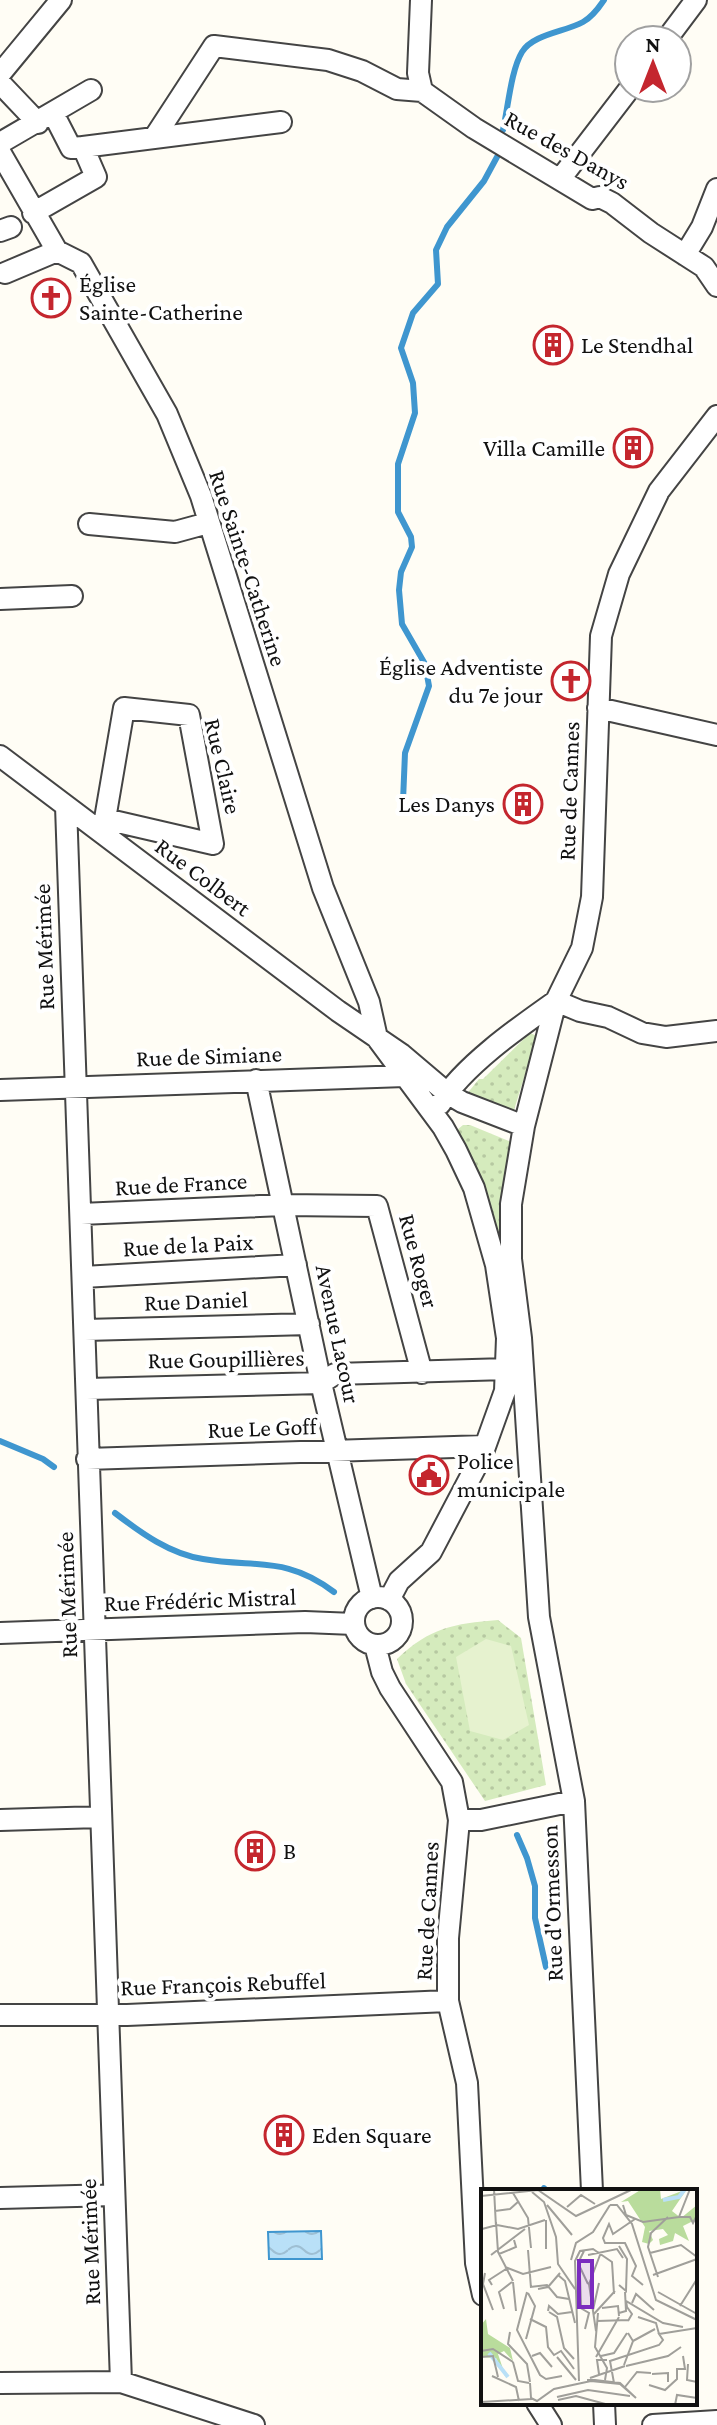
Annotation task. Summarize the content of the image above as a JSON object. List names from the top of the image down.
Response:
{
  "streets": {
    "street": [
      "Rue des Danys",
      "Rue Sainte-Catherine",
      "Rue Claire",
      "Rue de Cannes",
      "Rue Colbert",
      "Rue Mérimée",
      "Rue de Simiane",
      "Rue de France",
      "Rue de la Paix",
      "Rue Roger",
      "Rue Daniel",
      "Avenue Lacour",
      "Rue Goupillières",
      "Rue Le Goff",
      "Rue Frédéric Mistral",
      "Rue d'Ormesson",
      "Rue François Rebuffel"
    ]
  },
  "crossings": [
    ["Rue Sainte-Catherine", "Rue Colbert"],
    ["Rue Claire", "Rue Colbert"],
    ["Rue de Cannes", "Rue Colbert"],
    ["Rue de Cannes", "Avenue Lacour"],
    ["Rue de Cannes", "Rue Frédéric Mistral"],
    ["Rue de Cannes", "Rue d'Ormesson"],
    ["Rue de Cannes", "Rue François Rebuffel"],
    ["Rue Colbert", "Rue Mérimée"],
    ["Rue Colbert", "Rue de Simiane"],
    ["Rue Mérimée", "Rue de Simiane"],
    ["Rue Mérimée", "Rue de France"],
    ["Rue Mérimée", "Rue de la Paix"],
    ["Rue Mérimée", "Rue Daniel"],
    ["Rue Mérimée", "Rue Goupillières"],
    ["Rue Mérimée", "Rue Le Goff"],
    ["Rue Mérimée", "Rue Frédéric Mistral"],
    ["Rue Mérimée", "Rue François Rebuffel"],
    ["Rue de Simiane", "Avenue Lacour"],
    ["Rue de France", "Rue Roger"],
    ["Rue de France", "Avenue Lacour"],
    ["Rue de la Paix", "Avenue Lacour"],
    ["Rue Roger", "Avenue Lacour"],
    ["Rue Roger", "Rue Goupillières"],
    ["Rue Daniel", "Avenue Lacour"],
    ["Avenue Lacour", "Rue Goupillières"],
    ["Avenue Lacour", "Rue Le Goff"],
    ["Avenue Lacour", "Rue Frédéric Mistral"]
  ],
  "places": {
    "church": ["Église Sainte-Catherine", "Église Adventiste du 7e jour"],
    "building": [
      "Le Stendhal",
      "Villa Camille",
      "Les Danys",
      "B",
      "Eden Square"
    ],
    "public building": ["Police municipale"]
  },
  "north": "top"
}
